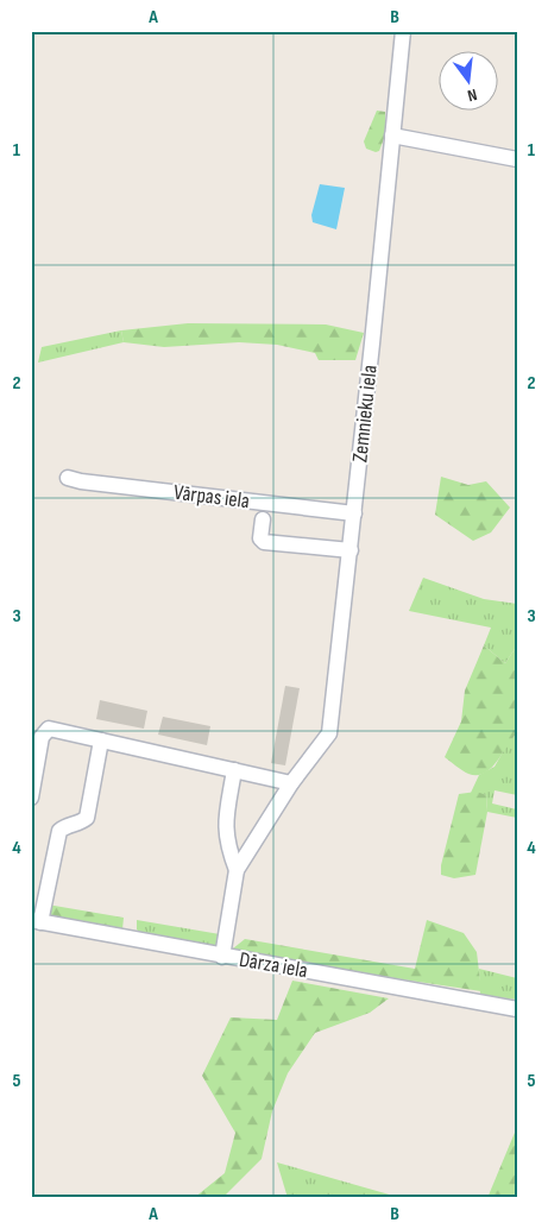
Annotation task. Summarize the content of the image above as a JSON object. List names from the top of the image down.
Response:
{
  "streets": {
    "street": ["Zemnieku iela", "Vārpas iela", "Dārza iela"]
  },
  "crossings": [
    ["Zemnieku iela", "Vārpas iela"]
  ],
  "north": "bottom",
  "grid": {
    "columns": ["A", "B"],
    "rows": [
      "1",
      "2",
      "3",
      "4",
      "5"
    ]
  }
}
